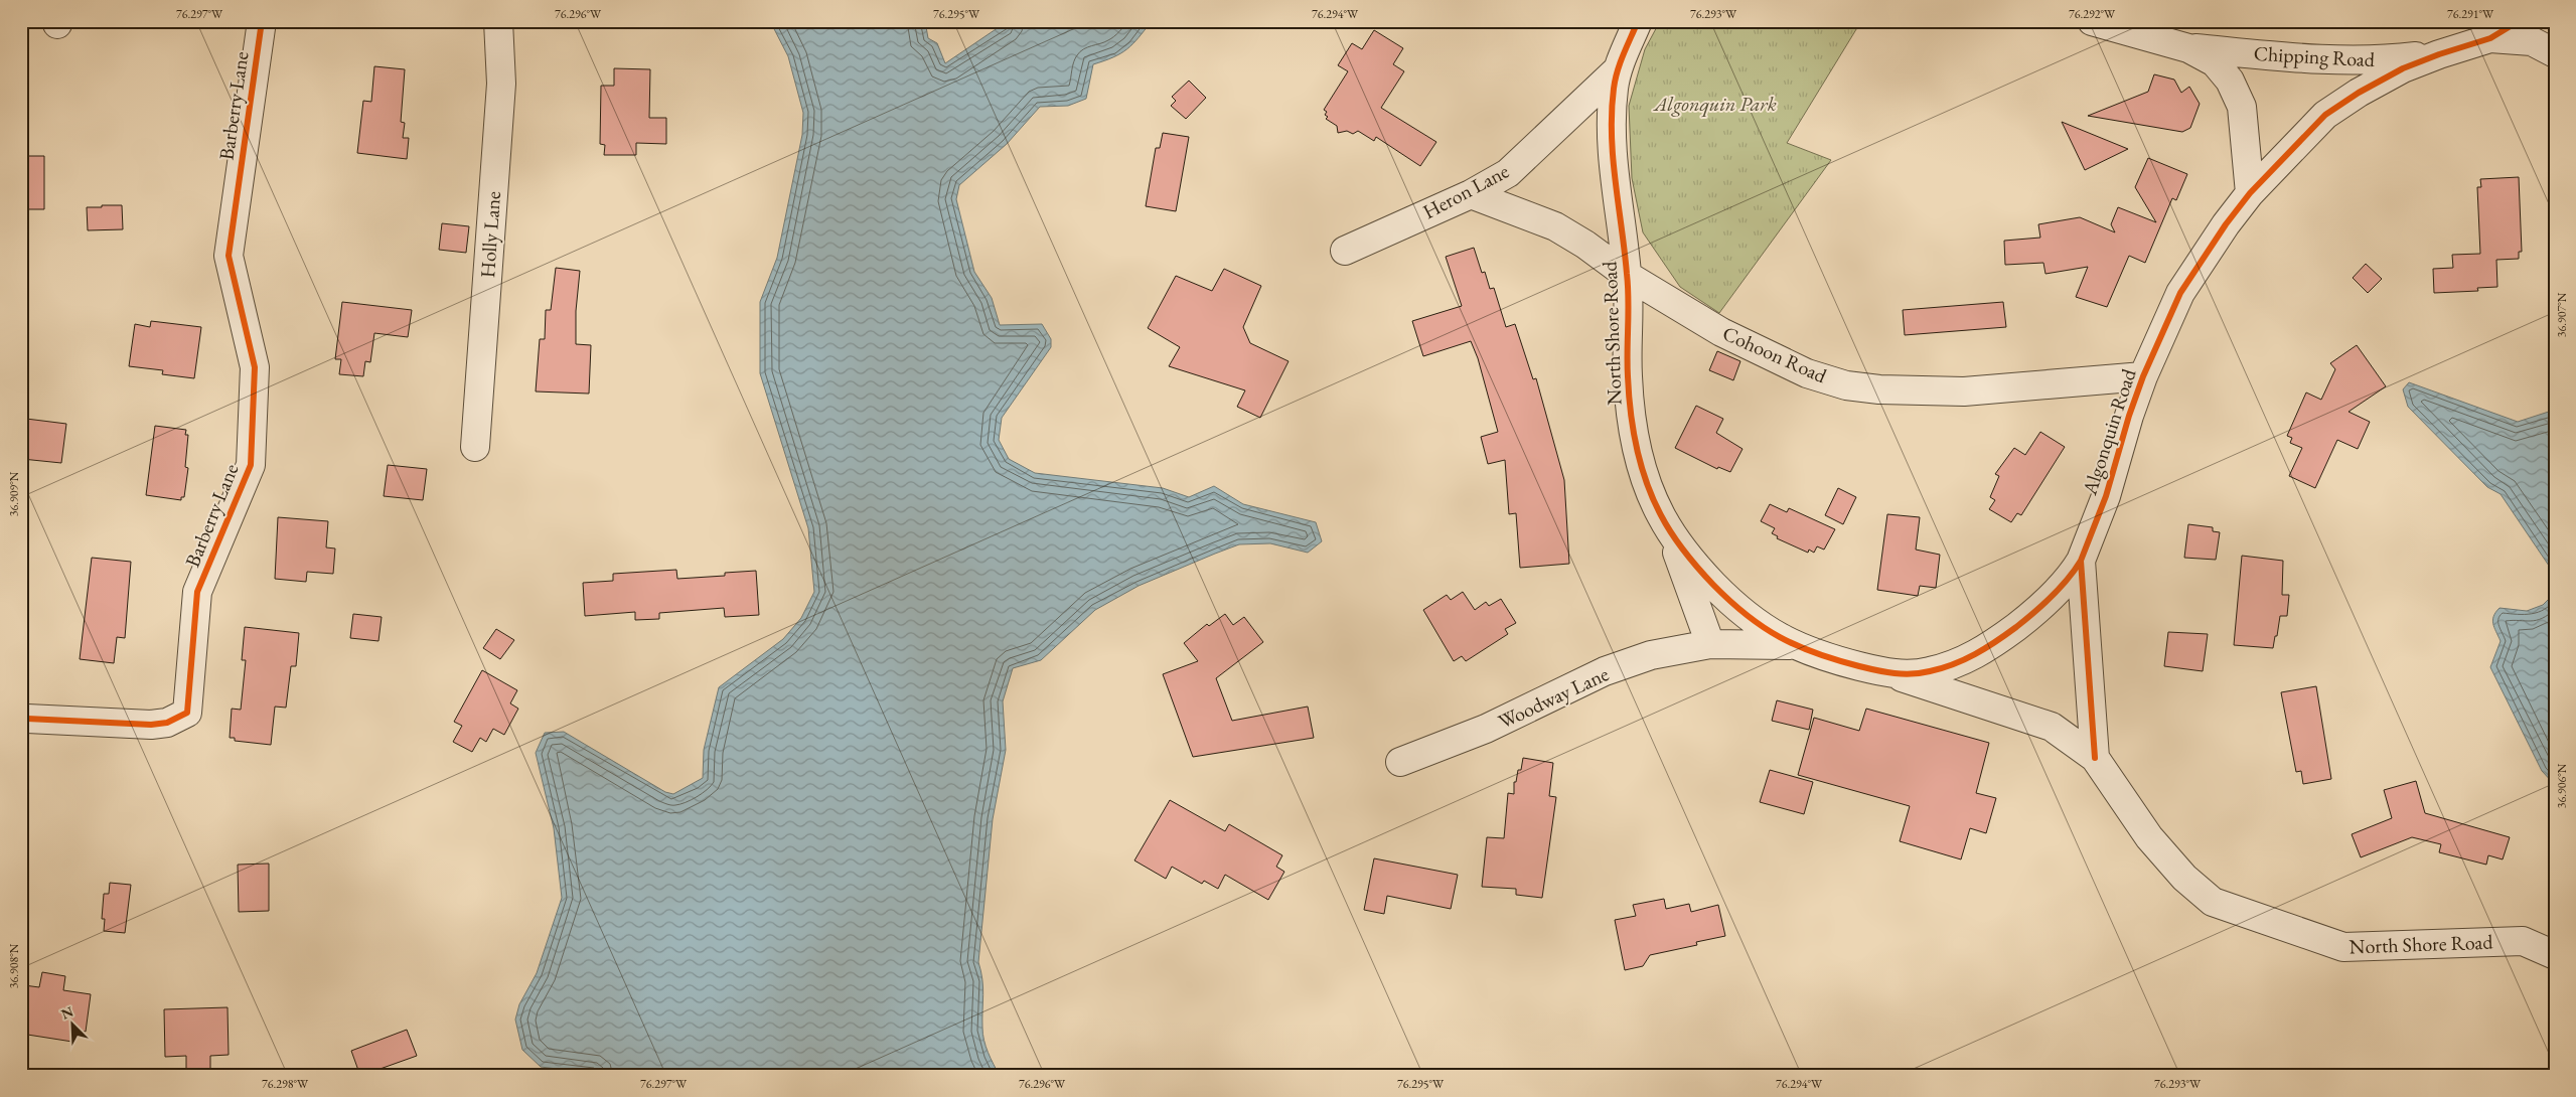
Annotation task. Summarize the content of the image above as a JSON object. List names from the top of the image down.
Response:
{
  "streets": {
    "street": [
      "Chipping Road",
      "Barberry Lane",
      "Heron Lane",
      "Holly Lane",
      "North Shore Road",
      "Cohoon Road",
      "Algonquin Road",
      "Woodway Lane"
    ]
  },
  "crossings": [
    ["Chipping Road", "Algonquin Road"],
    ["Heron Lane", "North Shore Road"],
    ["Heron Lane", "Cohoon Road"],
    ["North Shore Road", "Cohoon Road"],
    ["North Shore Road", "Algonquin Road"],
    ["North Shore Road", "Woodway Lane"],
    ["Cohoon Road", "Algonquin Road"]
  ],
  "parks": ["Algonquin Park"],
  "north": "top left",
  "coordinates": [
    "76.297°W",
    "76.296°W",
    "76.295°W",
    "76.294°W",
    "76.293°W",
    "76.292°W",
    "76.291°W",
    "36.907°N",
    "36.909°N",
    "36.906°N",
    "36.908°N",
    "76.298°W"
  ]
}
